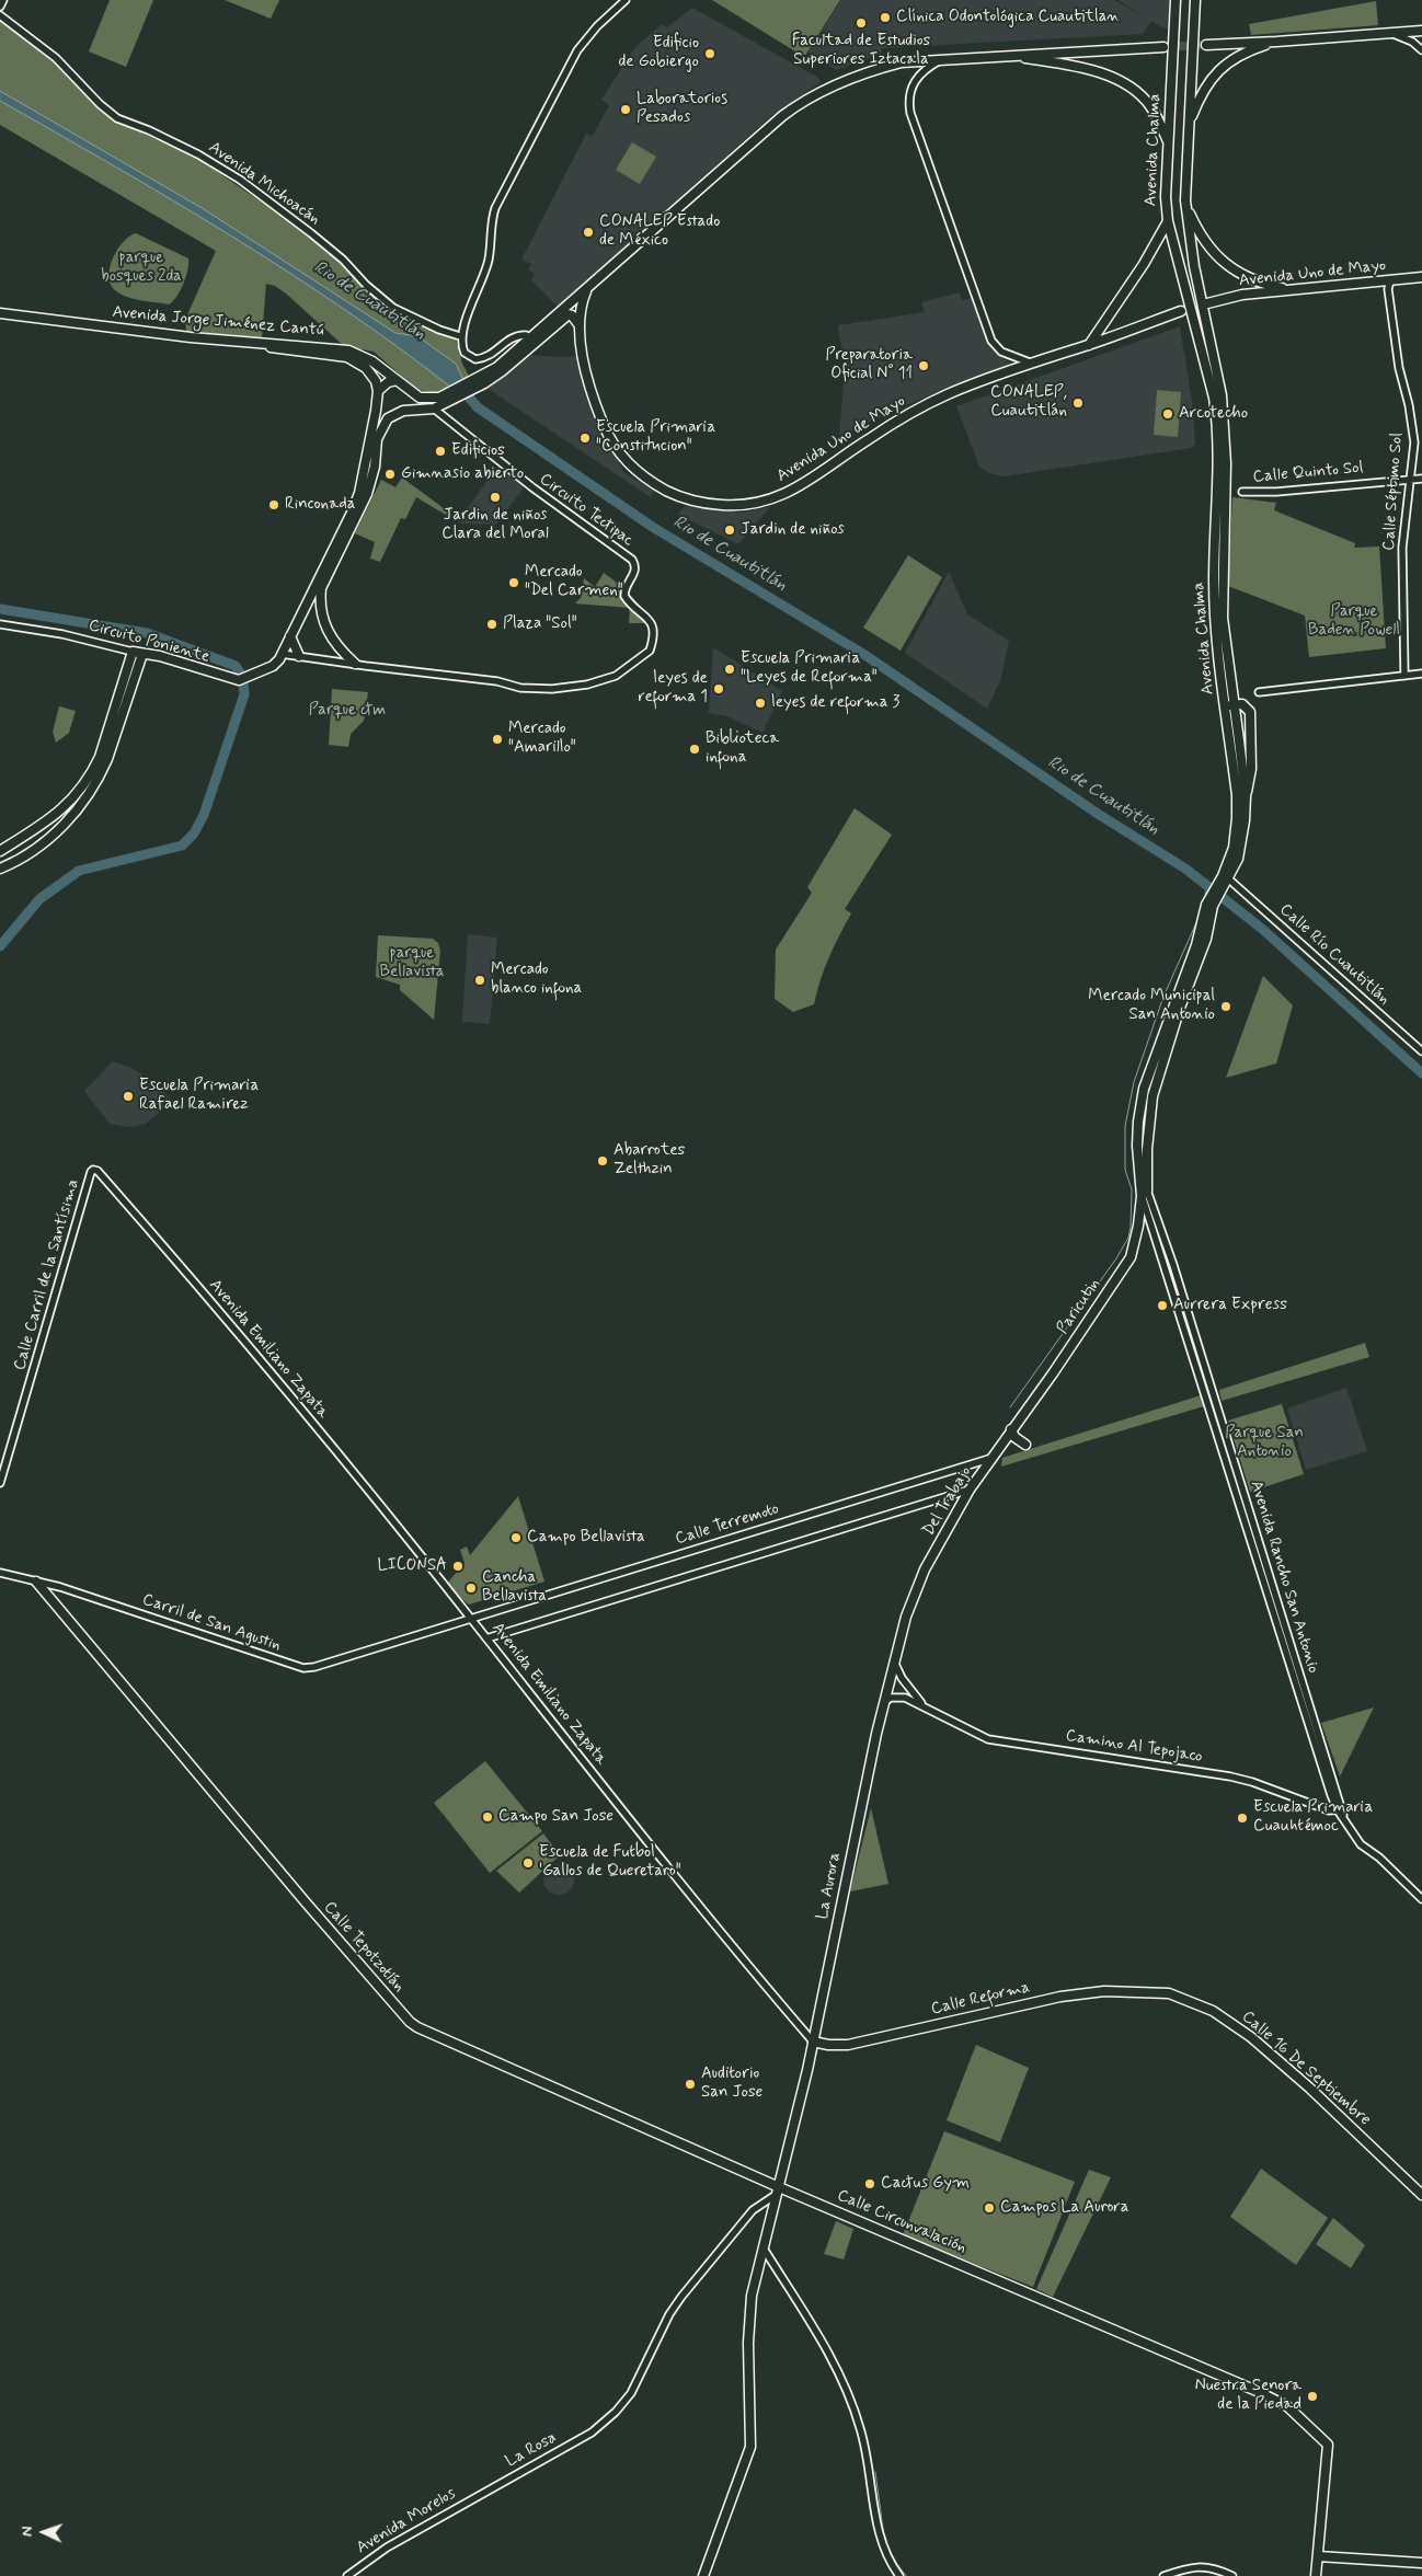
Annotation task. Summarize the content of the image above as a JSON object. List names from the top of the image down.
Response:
{
  "streets": {
    "main road": [
      "Avenida Chalma",
      "Avenida Uno de Mayo",
      "Avenida Jorge Jiménez Cantú",
      "Circuito Poniente",
      "Paricutin",
      "Del Trabajo",
      "La Aurora",
      "Calle Tepotzotlán",
      "Calle Reforma",
      "Calle 16 De Septiembre",
      "Calle Circunvalación"
    ],
    "street": [
      "Avenida Michoacán",
      "Calle Quinto Sol",
      "Calle Séptimo Sol",
      "Circuito Tectipac",
      "Calle Río Cuautitlán",
      "Calle Carril de la Santísima",
      "Avenida Emiliano Zapata",
      "Calle Terremoto",
      "Avenida Rancho San Antonio",
      "Carril de San Agustin",
      "Camino Al Tepojaco",
      "La Rosa",
      "Avenida Morelos"
    ]
  },
  "crossings": [
    ["Avenida Chalma", "Calle Río Cuautitlán"],
    ["Avenida Chalma", "Paricutin"],
    ["Avenida Chalma", "Avenida Rancho San Antonio"],
    ["Avenida Uno de Mayo", "Calle Séptimo Sol"],
    ["Calle Quinto Sol", "Calle Séptimo Sol"],
    ["Calle Carril de la Santísima", "Avenida Emiliano Zapata"],
    ["Paricutin", "Del Trabajo"],
    ["Paricutin", "Avenida Rancho San Antonio"],
    ["Avenida Emiliano Zapata", "Calle Terremoto"],
    ["Avenida Emiliano Zapata", "La Aurora"],
    ["Avenida Emiliano Zapata", "Calle Reforma"],
    ["Del Trabajo", "Calle Terremoto"],
    ["Del Trabajo", "La Aurora"],
    ["Calle Terremoto", "Carril de San Agustin"],
    ["Avenida Rancho San Antonio", "Camino Al Tepojaco"],
    ["Carril de San Agustin", "Calle Tepotzotlán"],
    ["Camino Al Tepojaco", "La Aurora"],
    ["La Aurora", "Calle Tepotzotlán"],
    ["La Aurora", "Calle Reforma"],
    ["La Aurora", "Calle Circunvalación"],
    ["La Aurora", "La Rosa"],
    ["Calle Tepotzotlán", "Calle Circunvalación"],
    ["Calle Tepotzotlán", "La Rosa"],
    ["Calle Reforma", "Calle 16 De Septiembre"],
    ["Calle Circunvalación", "La Rosa"],
    ["La Rosa", "Avenida Morelos"]
  ],
  "water": ["Rio de Cuautitlán"],
  "parks": [
    "parque bosques 2da",
    "Parque Baden Powell",
    "Parque ctm",
    "parque Bellavista",
    "Parque San Antonio"
  ],
  "places": [
    "Clínica Odontológica Cuautitlan",
    "Facultad de Estudios Superiores Iztacala",
    "Edificio de Gobiergo",
    "Laboratorios Pesados",
    "CONALEP Estado de México",
    "Preparatoria Oficial N° 11",
    "CONALEP, Cuautitlán",
    "Arcotecho",
    "Escuela Primaria \"Constitucion\"",
    "Edificios",
    "Gimnasio abierto",
    "Jardin de niños Clara del Moral",
    "Rinconada",
    "Jardin de niños",
    "Mercado \"Del Carmen\"",
    "Plaza \"Sol\"",
    "Escuela Primaria \"Leyes de Reforma\"",
    "leyes de reforma 1",
    "leyes de reforma 3",
    "Mercado \"Amarillo\"",
    "Biblioteca infona",
    "Mercado blanco infona",
    "Mercado Municipal San Antonio",
    "Escuela Primaria Rafael Ramirez",
    "Abarrotes Zelthzin",
    "Aurrera Express",
    "Campo Bellavista",
    "LICONSA",
    "Cancha Bellavista",
    "Campo San Jose",
    "Escuela Primaria Cuauhtémoc",
    "Escuela de Futbol 'Gallos de Queretaro\"",
    "Auditorio San Jose",
    "Cactus Gym",
    "Campos La Aurora",
    "Nuestra Senora de la Piedad"
  ],
  "north": "left"
}
